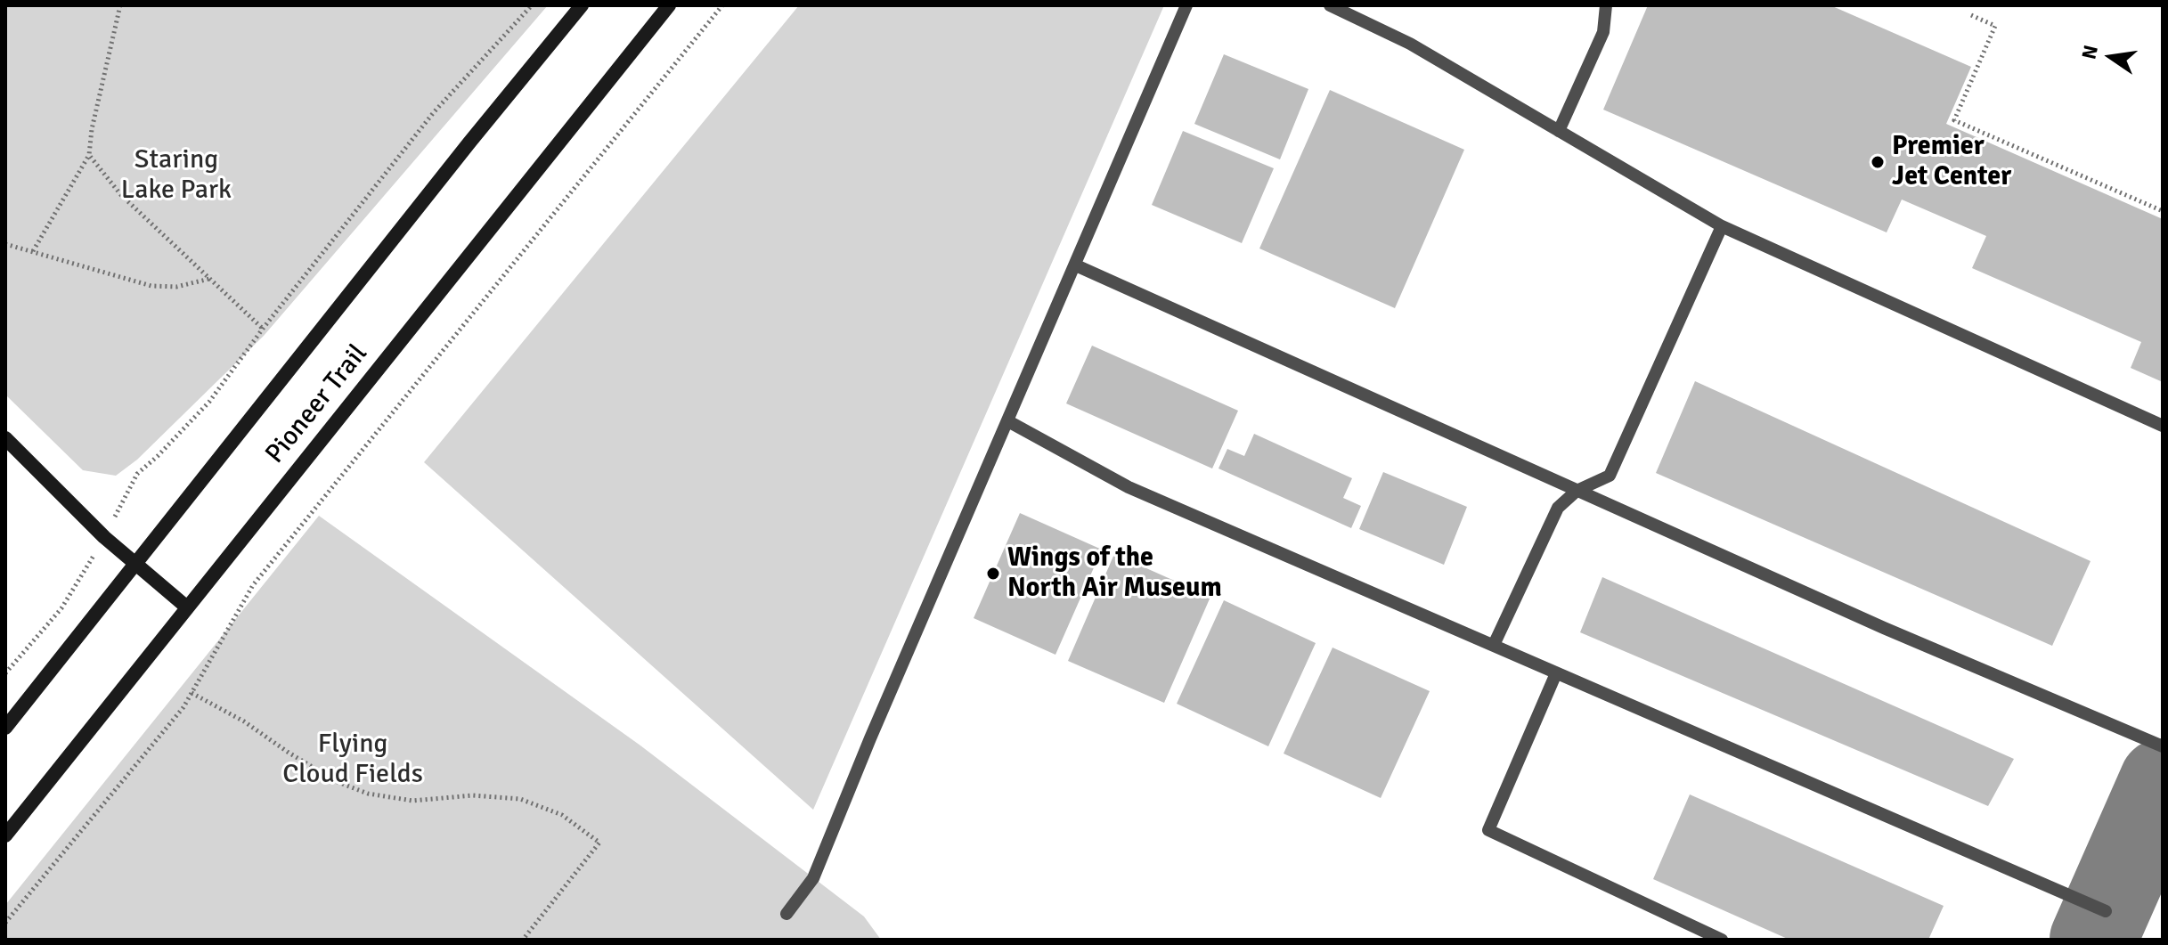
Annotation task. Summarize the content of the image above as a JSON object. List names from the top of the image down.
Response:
{
  "streets": {
    "main road": ["Pioneer Trail"]
  },
  "parks": ["Staring Lake Park", "Flying Cloud Fields"],
  "places": ["Premier Jet Center", "Wings of the North Air Museum"],
  "north": "left"
}
